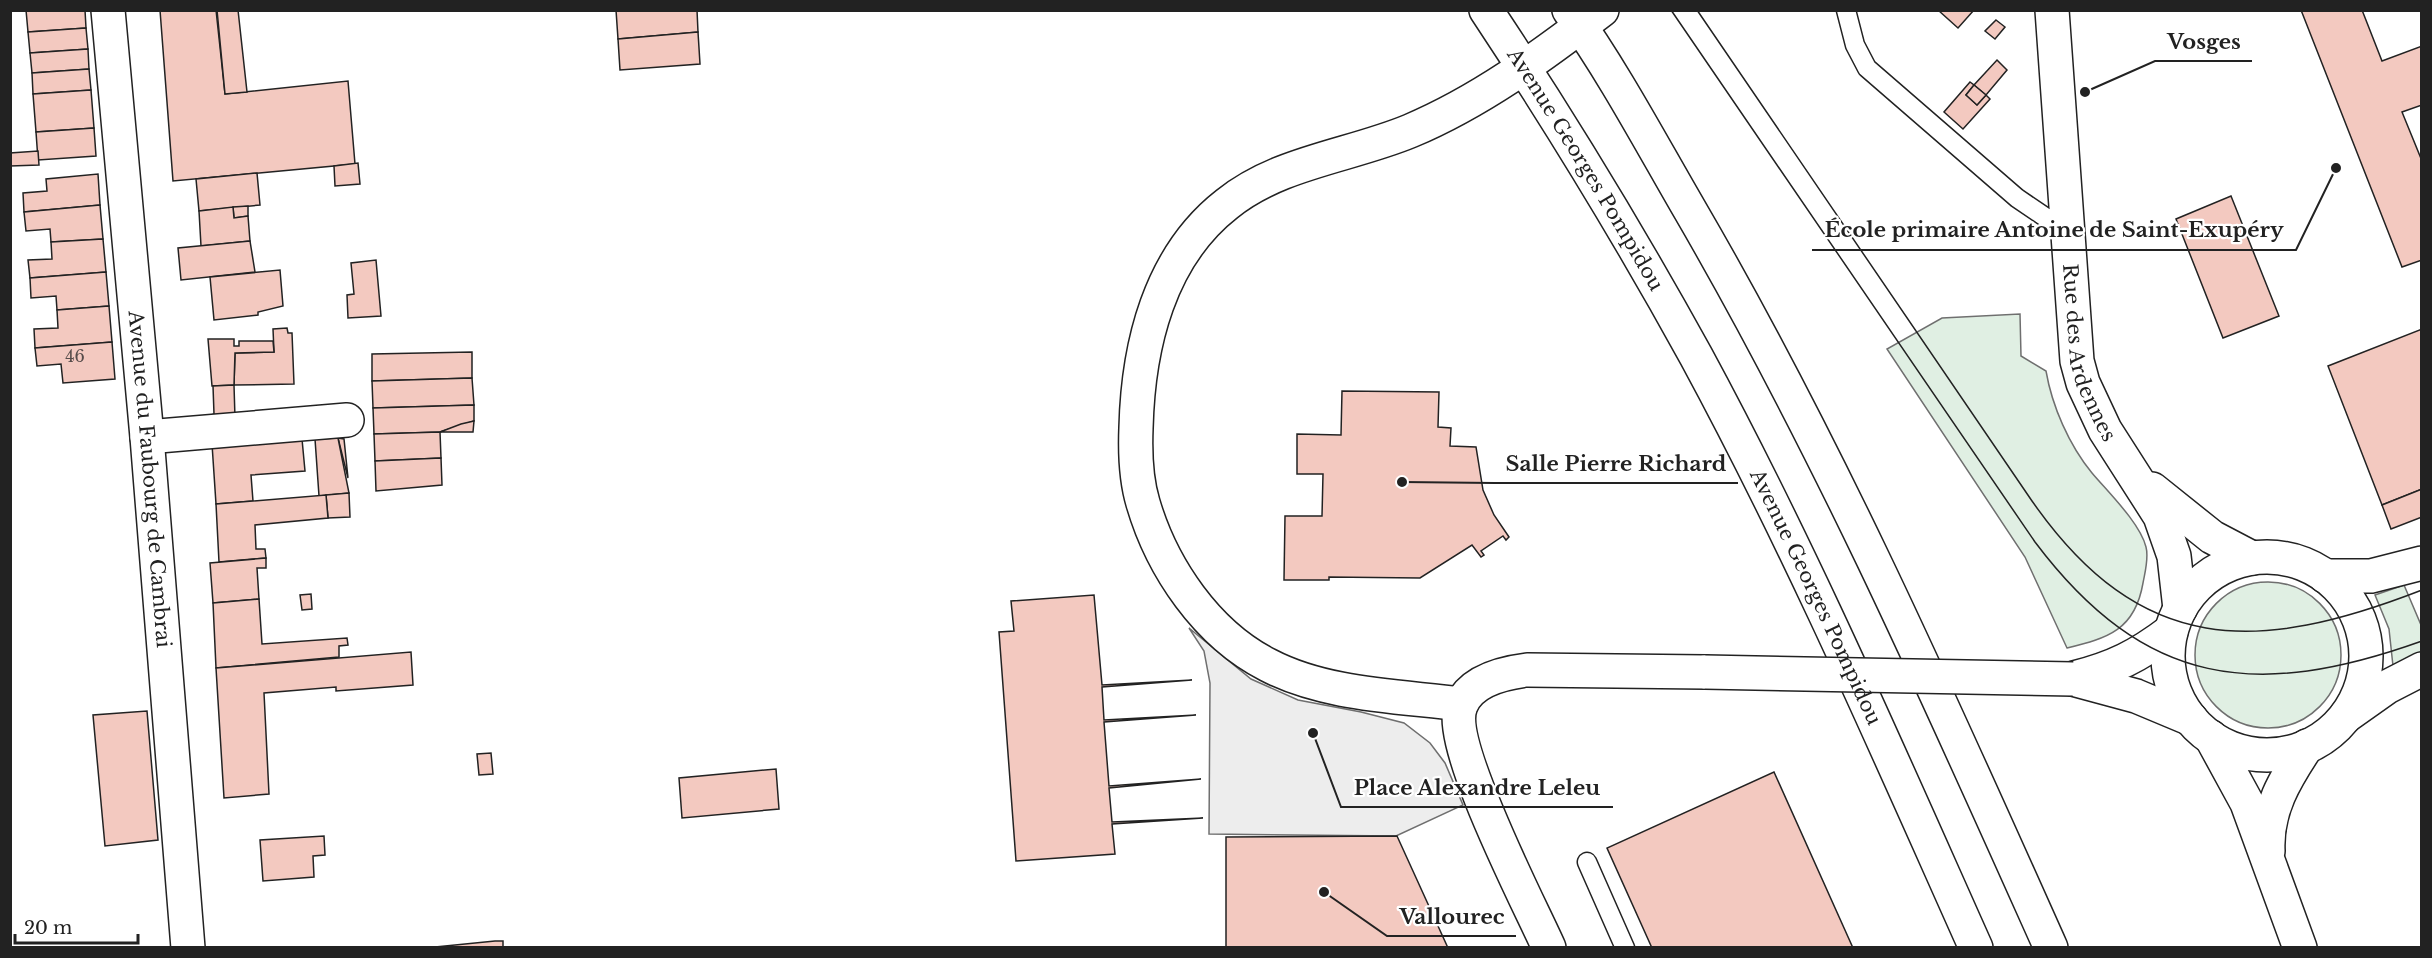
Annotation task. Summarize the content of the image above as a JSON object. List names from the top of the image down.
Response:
{
  "streets": {
    "street": ["Avenue Georges Pompidou", "Rue des Ardennes", "Avenue du Faubourg de Cambrai"]
  },
  "places": [
    "Vosges",
    "École primaire Antoine de Saint-Exupéry",
    "Salle Pierre Richard",
    "Place Alexandre Leleu",
    "Vallourec"
  ],
  "house_numbers": ["46"],
  "scale_bar": "20 m"
}
